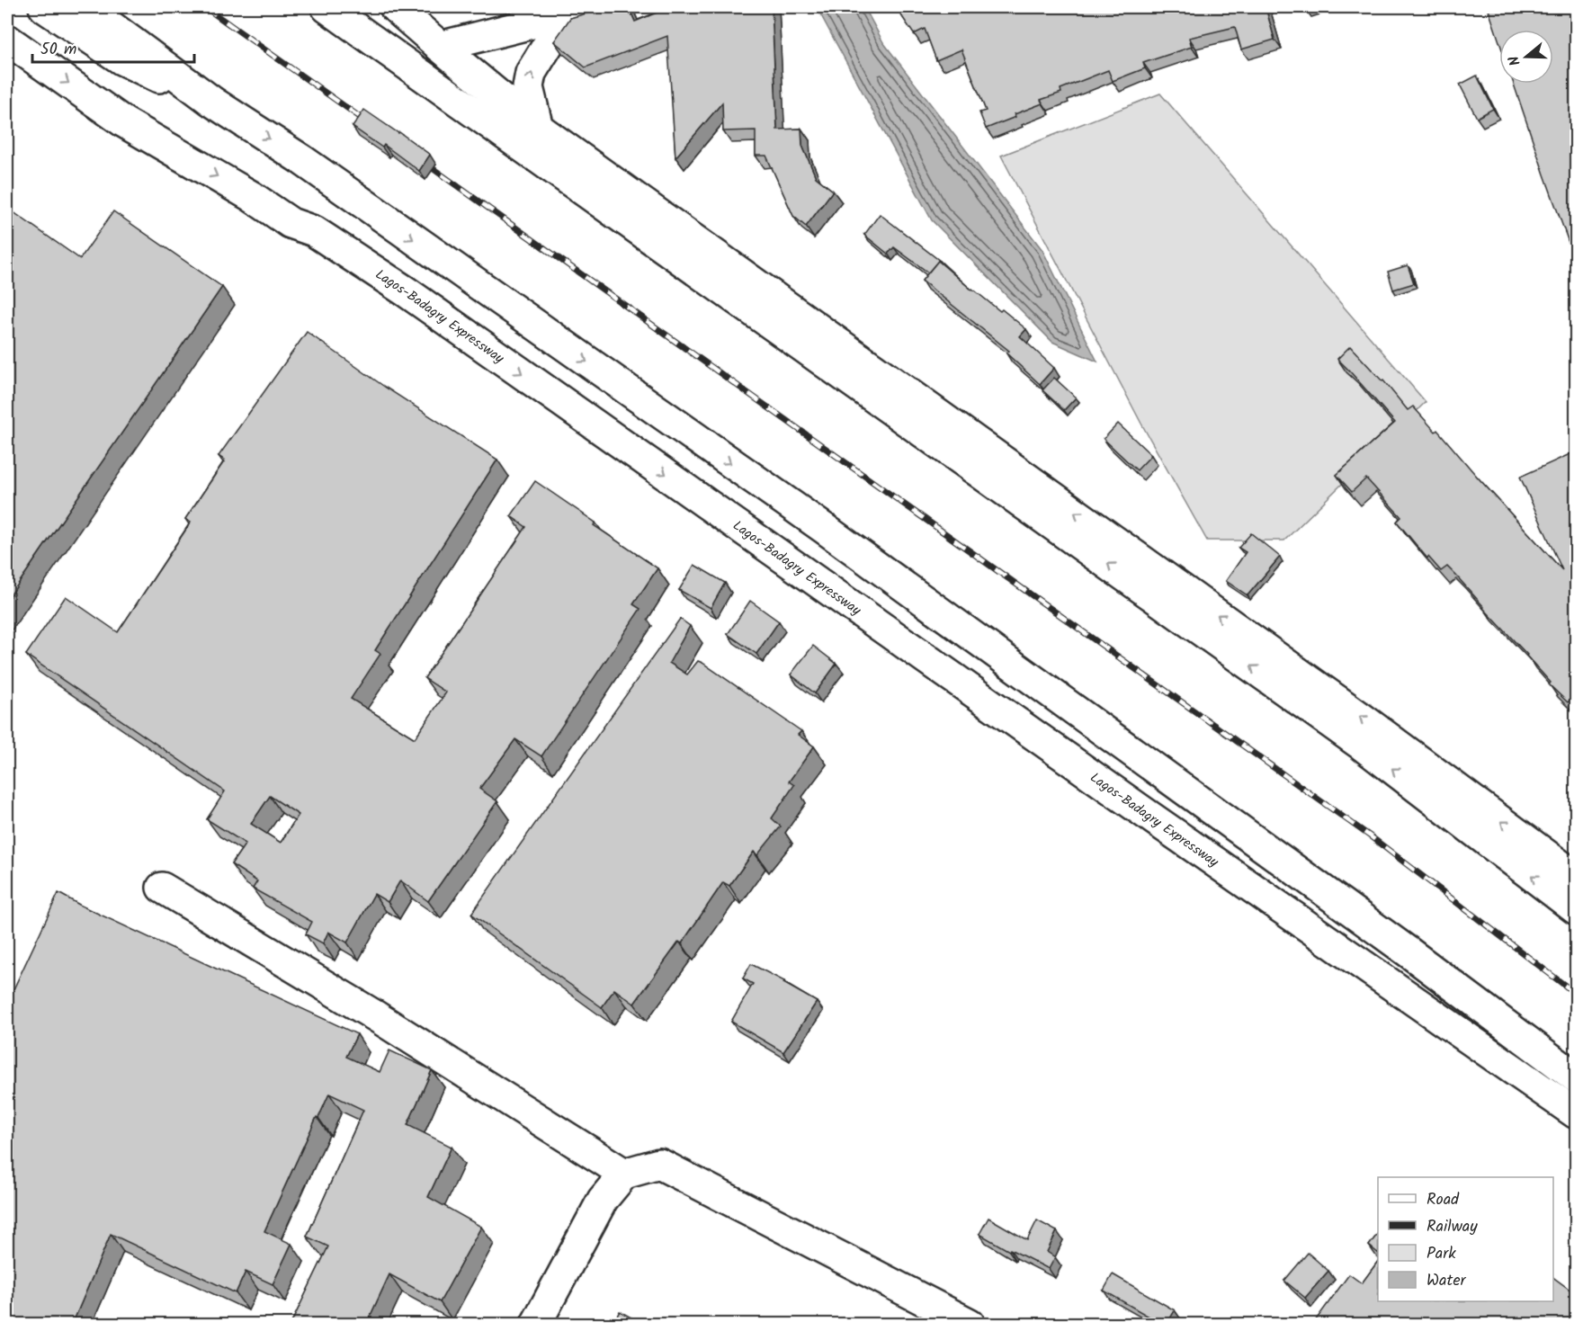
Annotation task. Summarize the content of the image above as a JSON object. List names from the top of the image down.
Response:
{
  "streets": {
    "main road": ["Lagos-Badagry Expressway"]
  },
  "legend": [
    "Road",
    "Railway",
    "Park",
    "Water"
  ],
  "scale_bar": "50 m",
  "north": "left"
}
